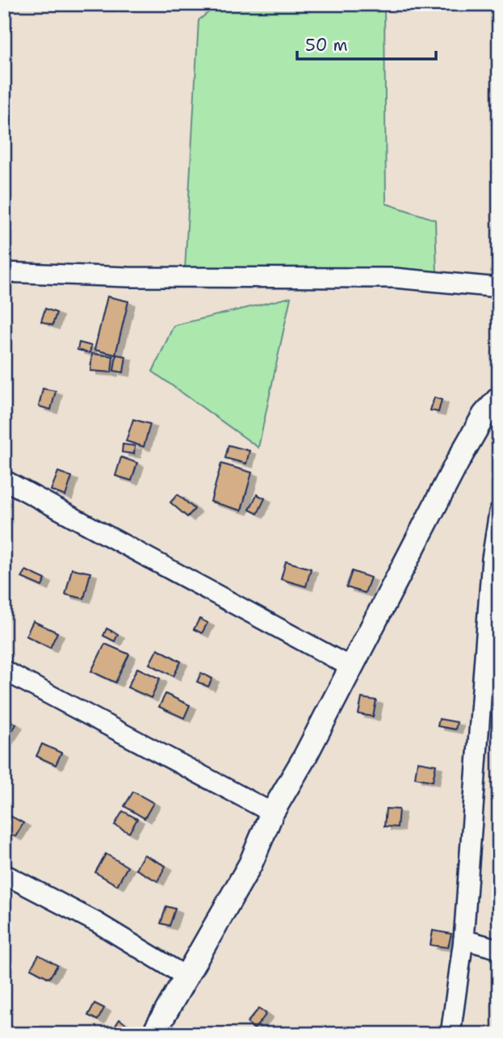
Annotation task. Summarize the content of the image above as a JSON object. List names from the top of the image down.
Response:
{
  "scale_bar": "50 m"
}
